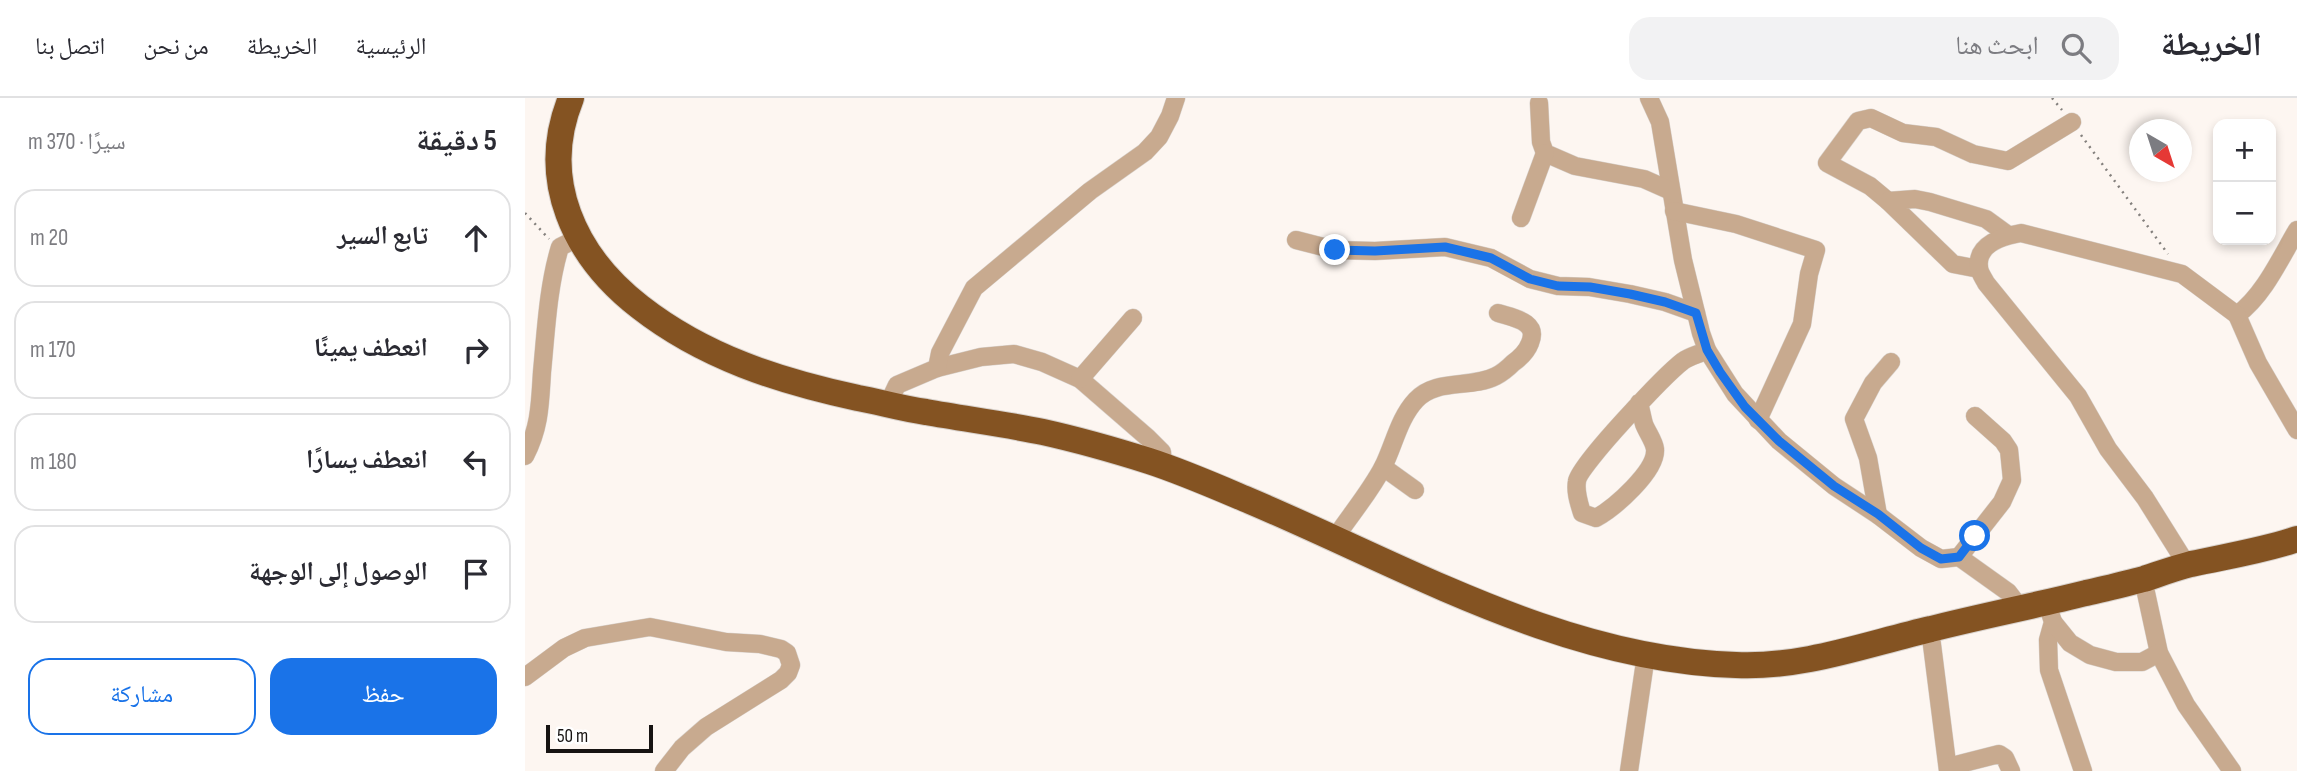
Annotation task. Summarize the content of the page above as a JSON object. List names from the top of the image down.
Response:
{
  "scale_bar": "50 m",
  "north": "bottom right",
  "page": {
    "header": "الخريطة",
    "search": "ابحث هنا",
    "nav": [
      "الرئيسية",
      "الخريطة",
      "من نحن",
      "اتصل بنا"
    ],
    "heading": ["5 دقيقة", "سيرًا · 370 m"],
    "map_buttons": ["+", "−"],
    "list": [
      ["تابع السير", "20 m"],
      ["انعطف يمينًا", "170 m"],
      ["انعطف يسارًا", "180 m"],
      "الوصول إلى الوجهة"
    ],
    "buttons": ["حفظ", "مشاركة"],
    "scale": "50 m"
  }
}
